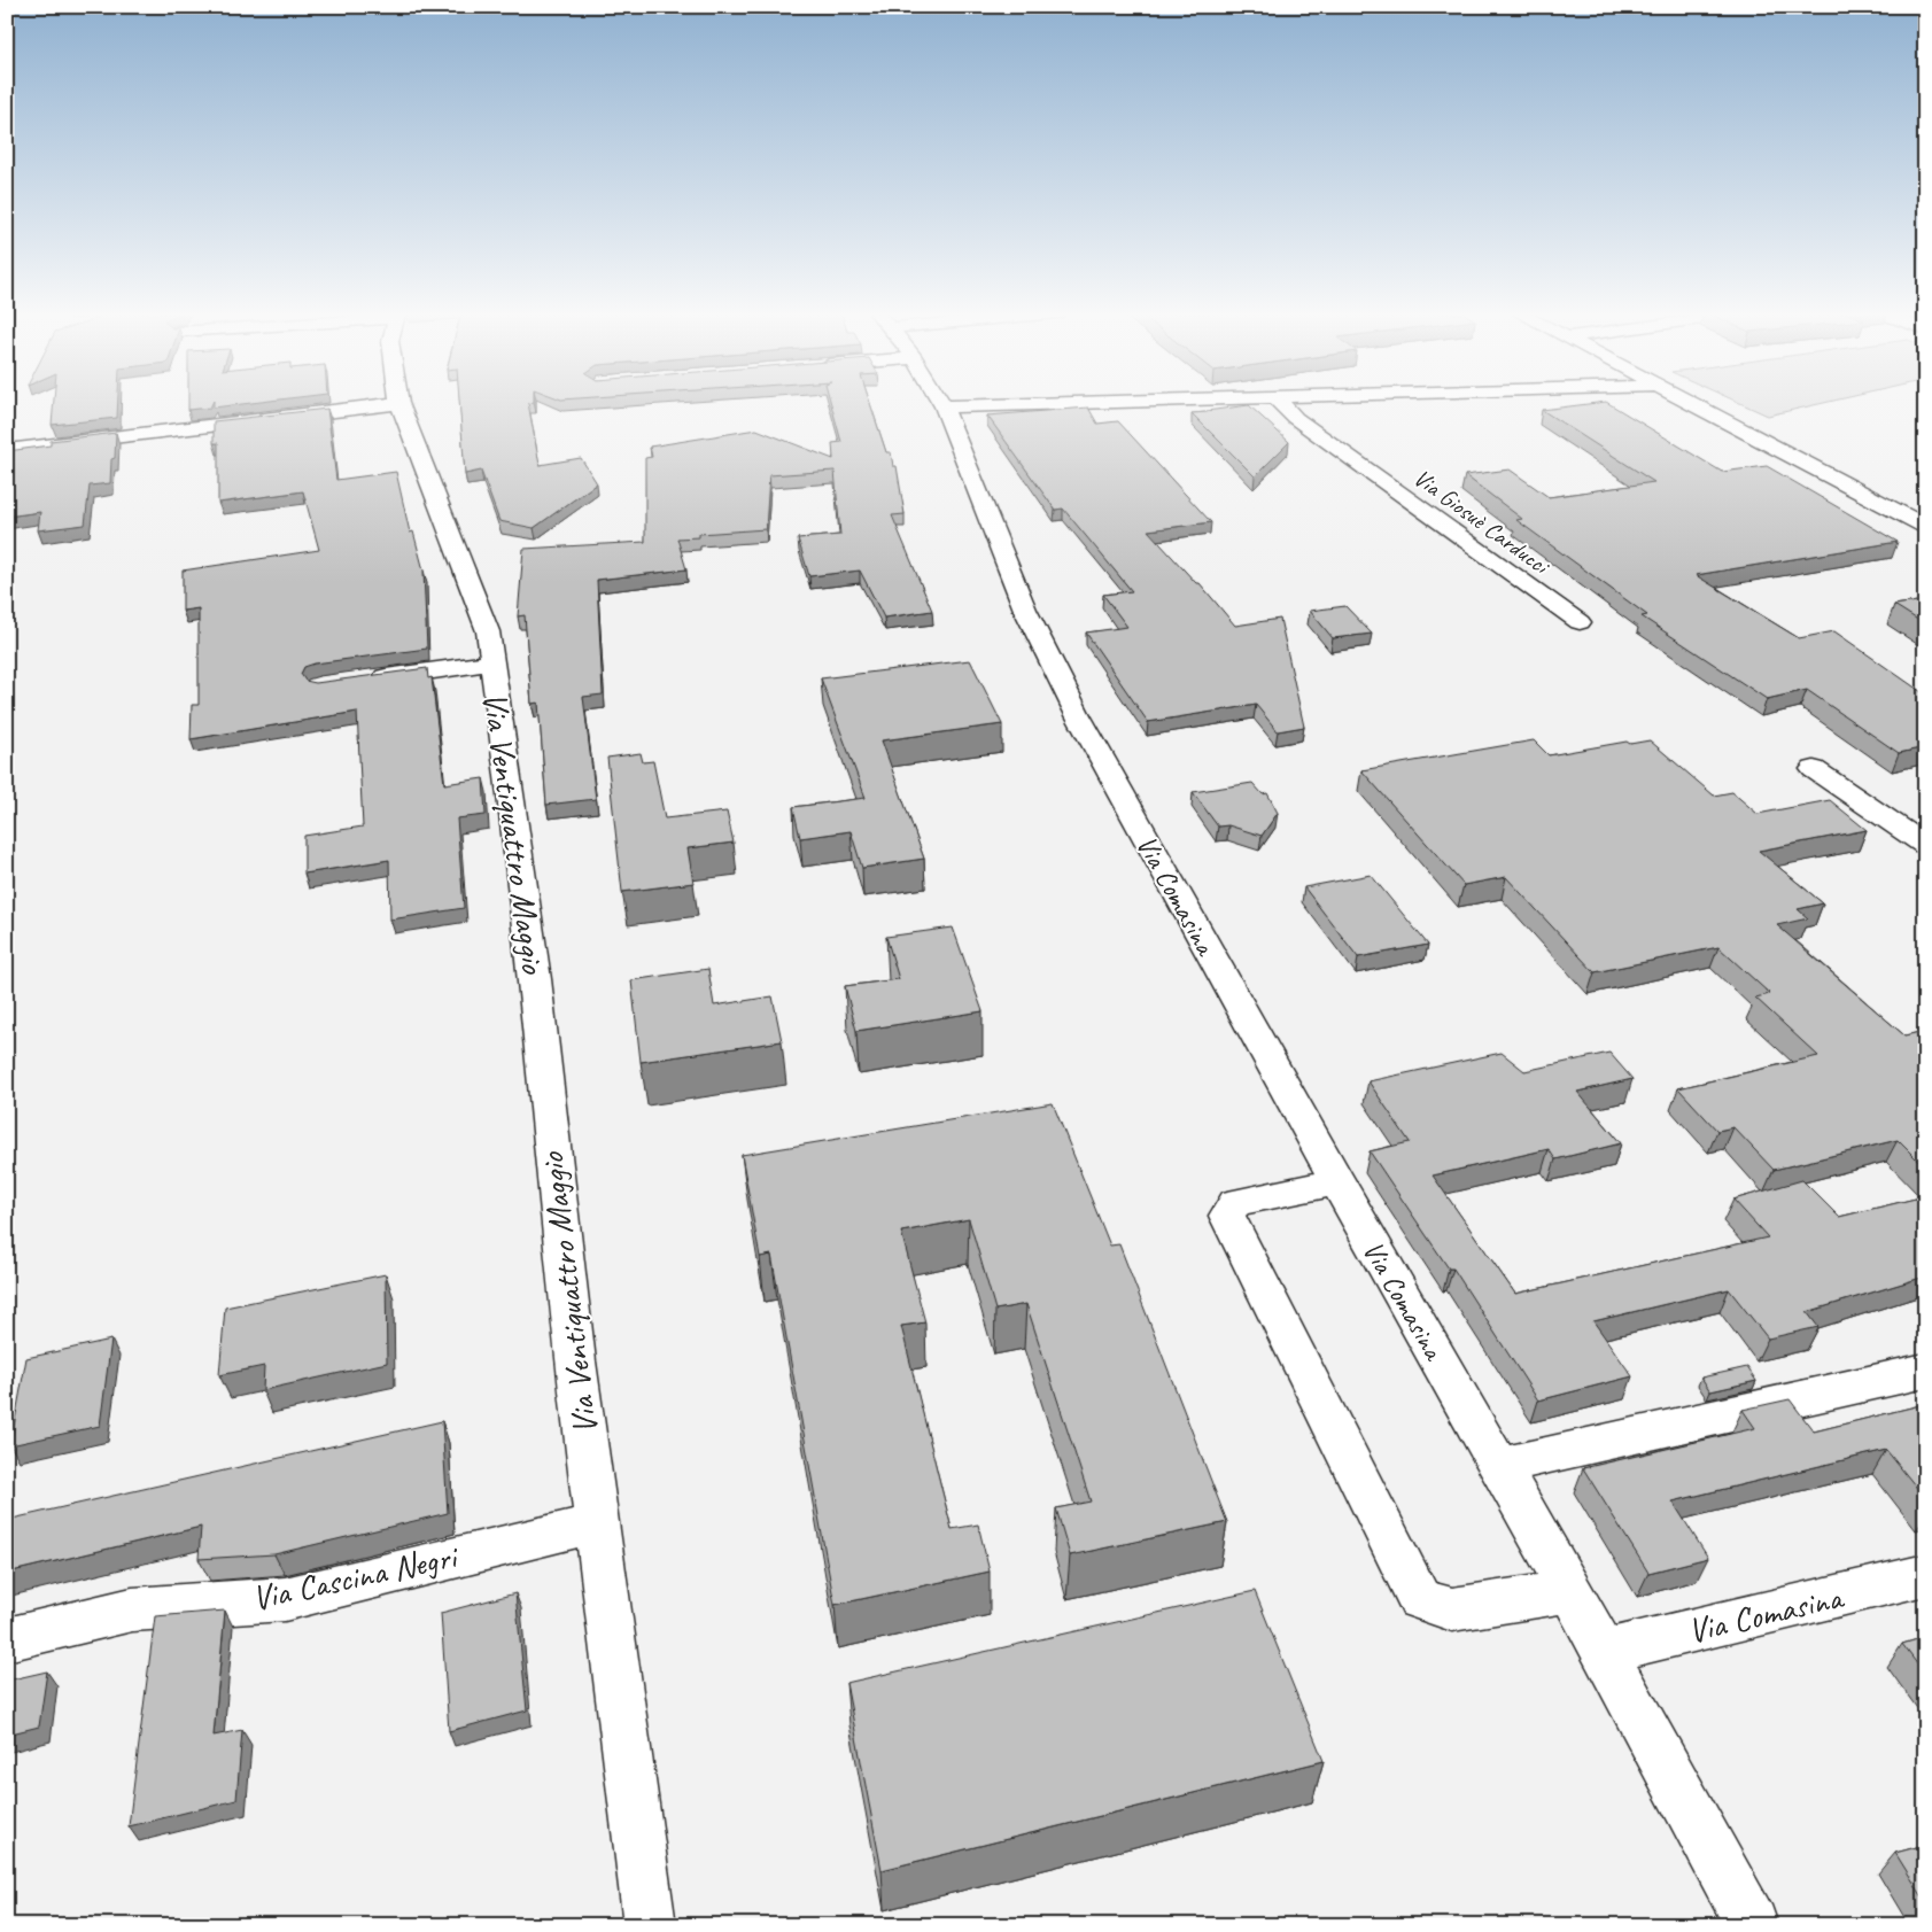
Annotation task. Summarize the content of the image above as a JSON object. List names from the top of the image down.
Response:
{
  "streets": {
    "street": [
      "Via Giosuè Carducci",
      "Via Ventiquattro Maggio",
      "Via Comasina",
      "Via Cascina Negri"
    ]
  },
  "crossings": [
    ["Via Ventiquattro Maggio", "Via Cascina Negri"]
  ]
}
